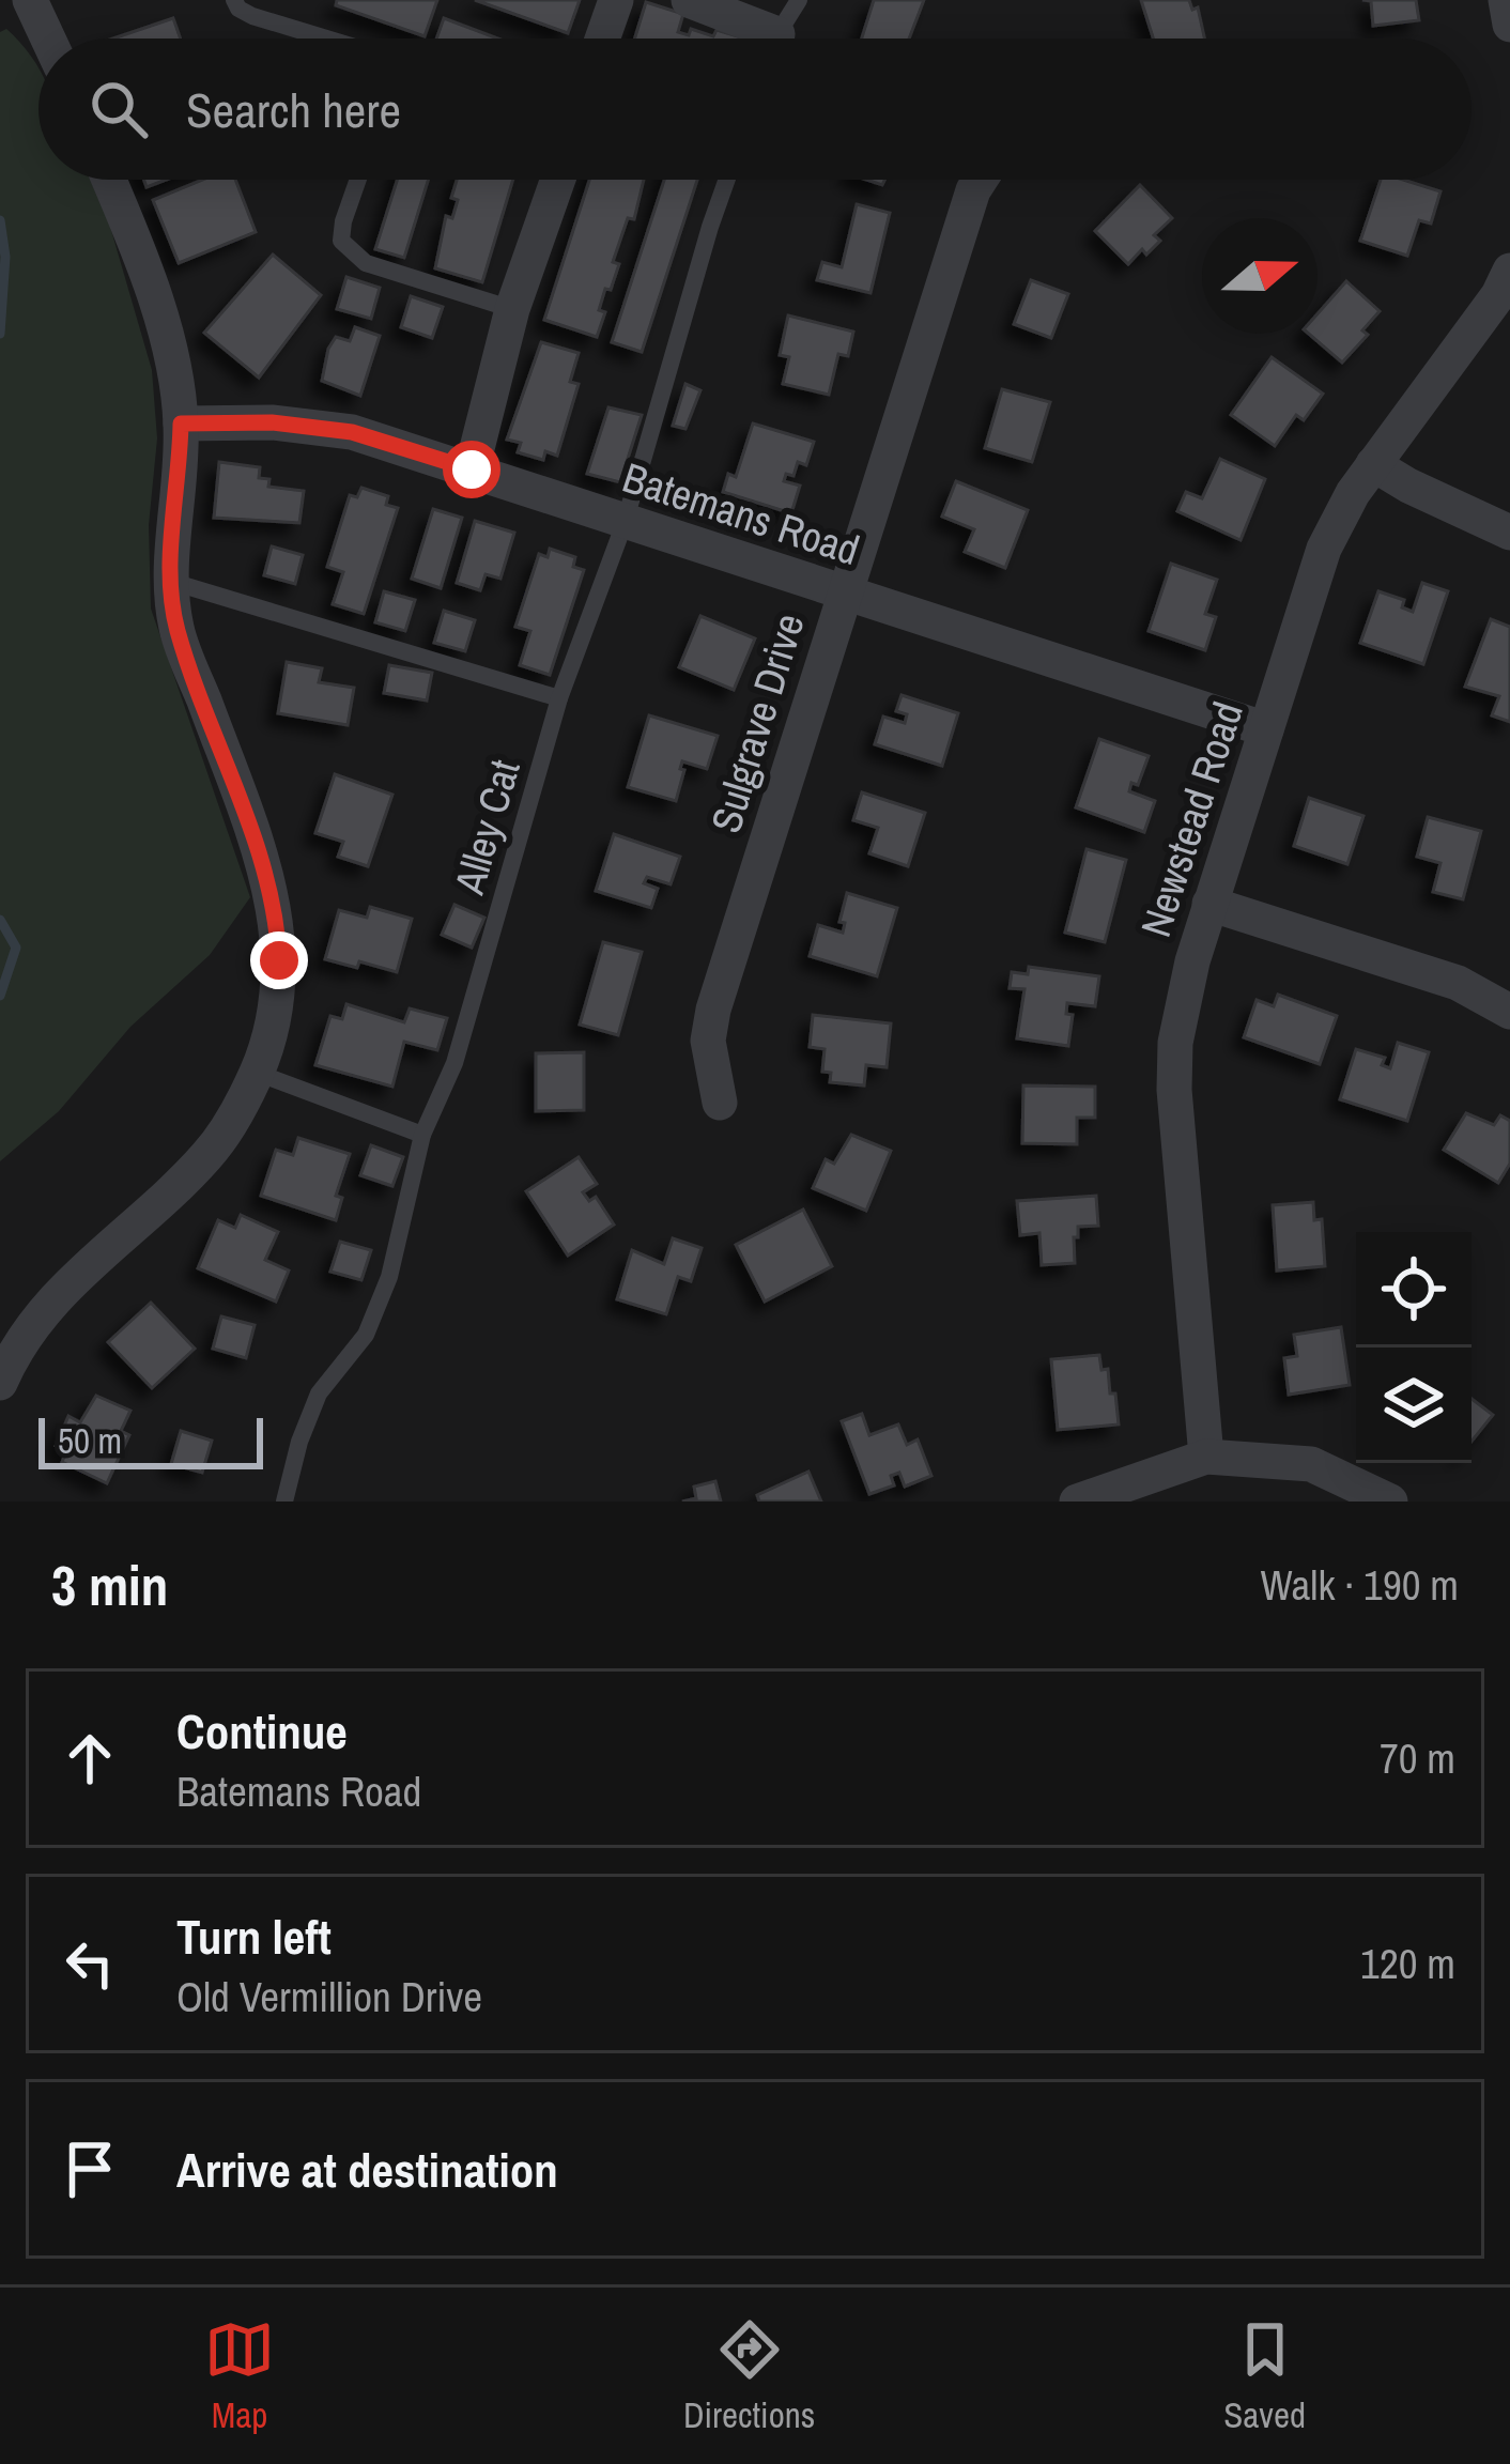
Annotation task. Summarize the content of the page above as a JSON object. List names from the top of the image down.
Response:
{
  "streets": {
    "street": ["Batemans Road", "Sulgrave Drive", "Newstead Road"],
    "lane": ["Alley Cat"]
  },
  "crossings": [
    ["Batemans Road", "Sulgrave Drive"],
    ["Batemans Road", "Newstead Road"],
    ["Batemans Road", "Alley Cat"]
  ],
  "scale_bar": "50 m",
  "north": "right",
  "page": {
    "search": "Search here",
    "scale": "50 m",
    "heading": ["3 min", "Walk · 190 m"],
    "list": [
      ["Continue", "Batemans Road", "70 m"],
      ["Turn left", "Old Vermillion Drive", "120 m"],
      "Arrive at destination"
    ],
    "nav": ["Map", "Directions", "Saved"]
  }
}
